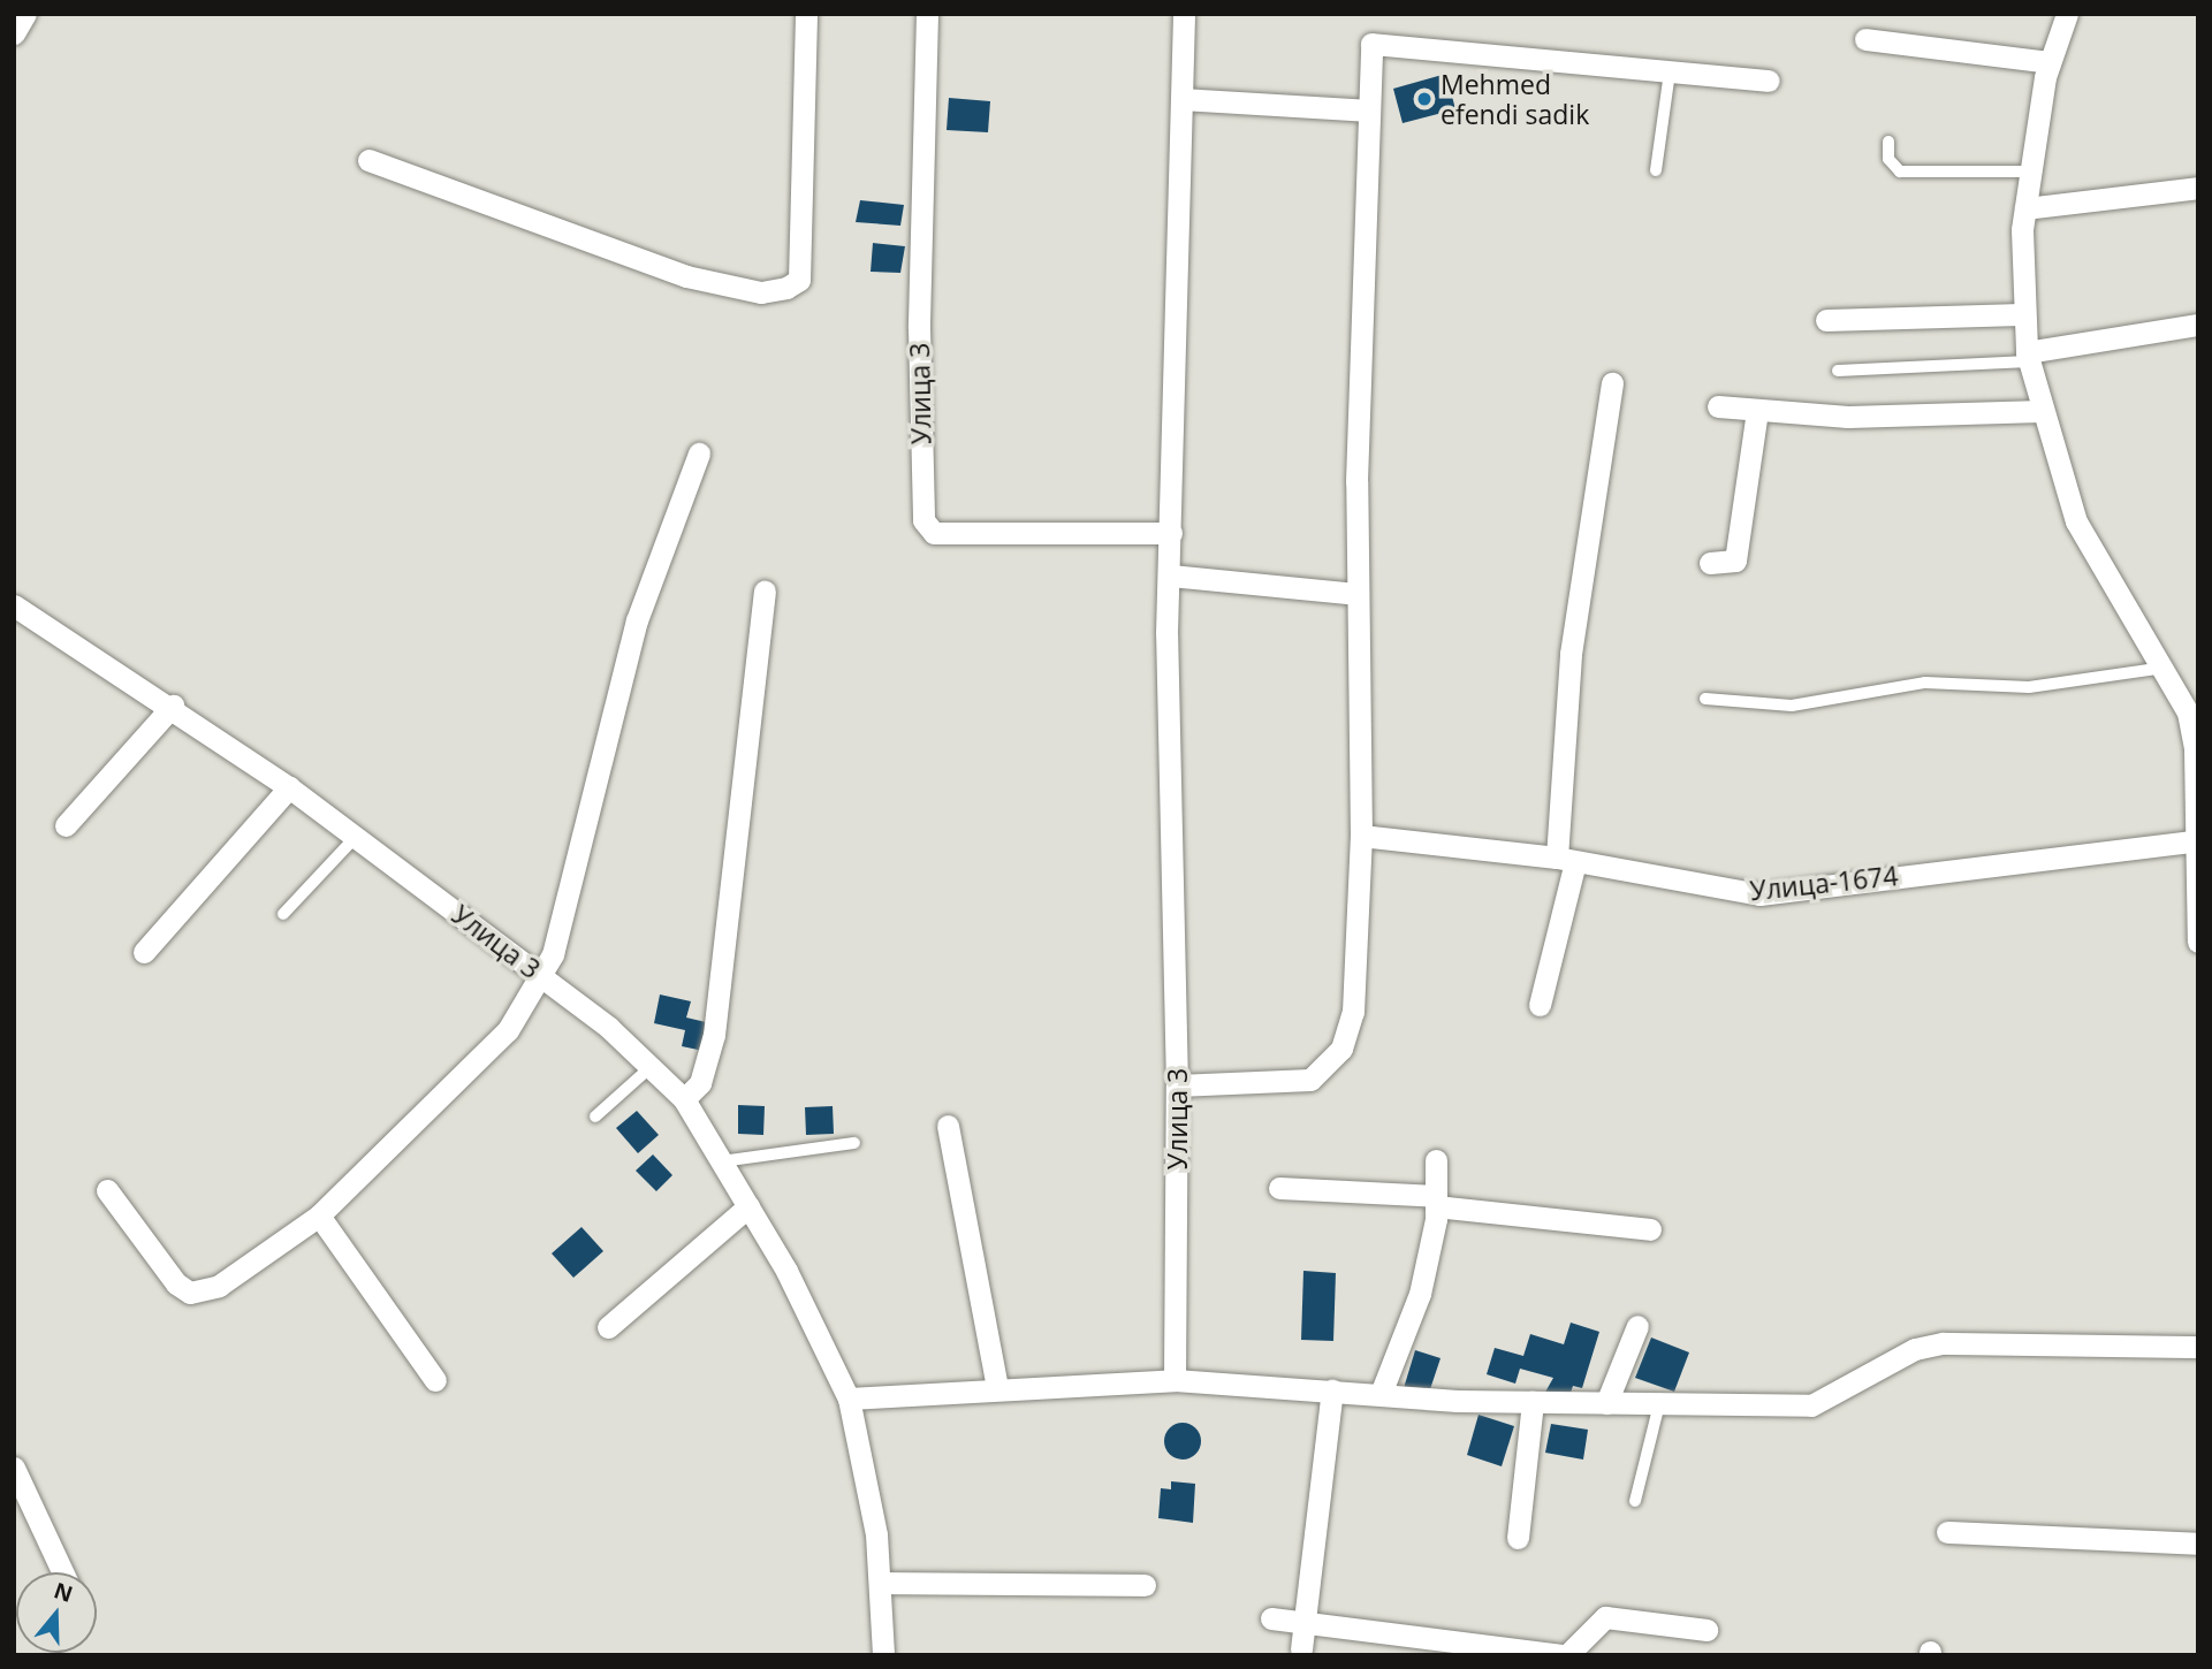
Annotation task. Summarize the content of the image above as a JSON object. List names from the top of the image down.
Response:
{
  "streets": {
    "street": ["Улица 3", "Улица-1674"]
  },
  "places": ["Mehmed efendi sadik"],
  "north": "top"
}
